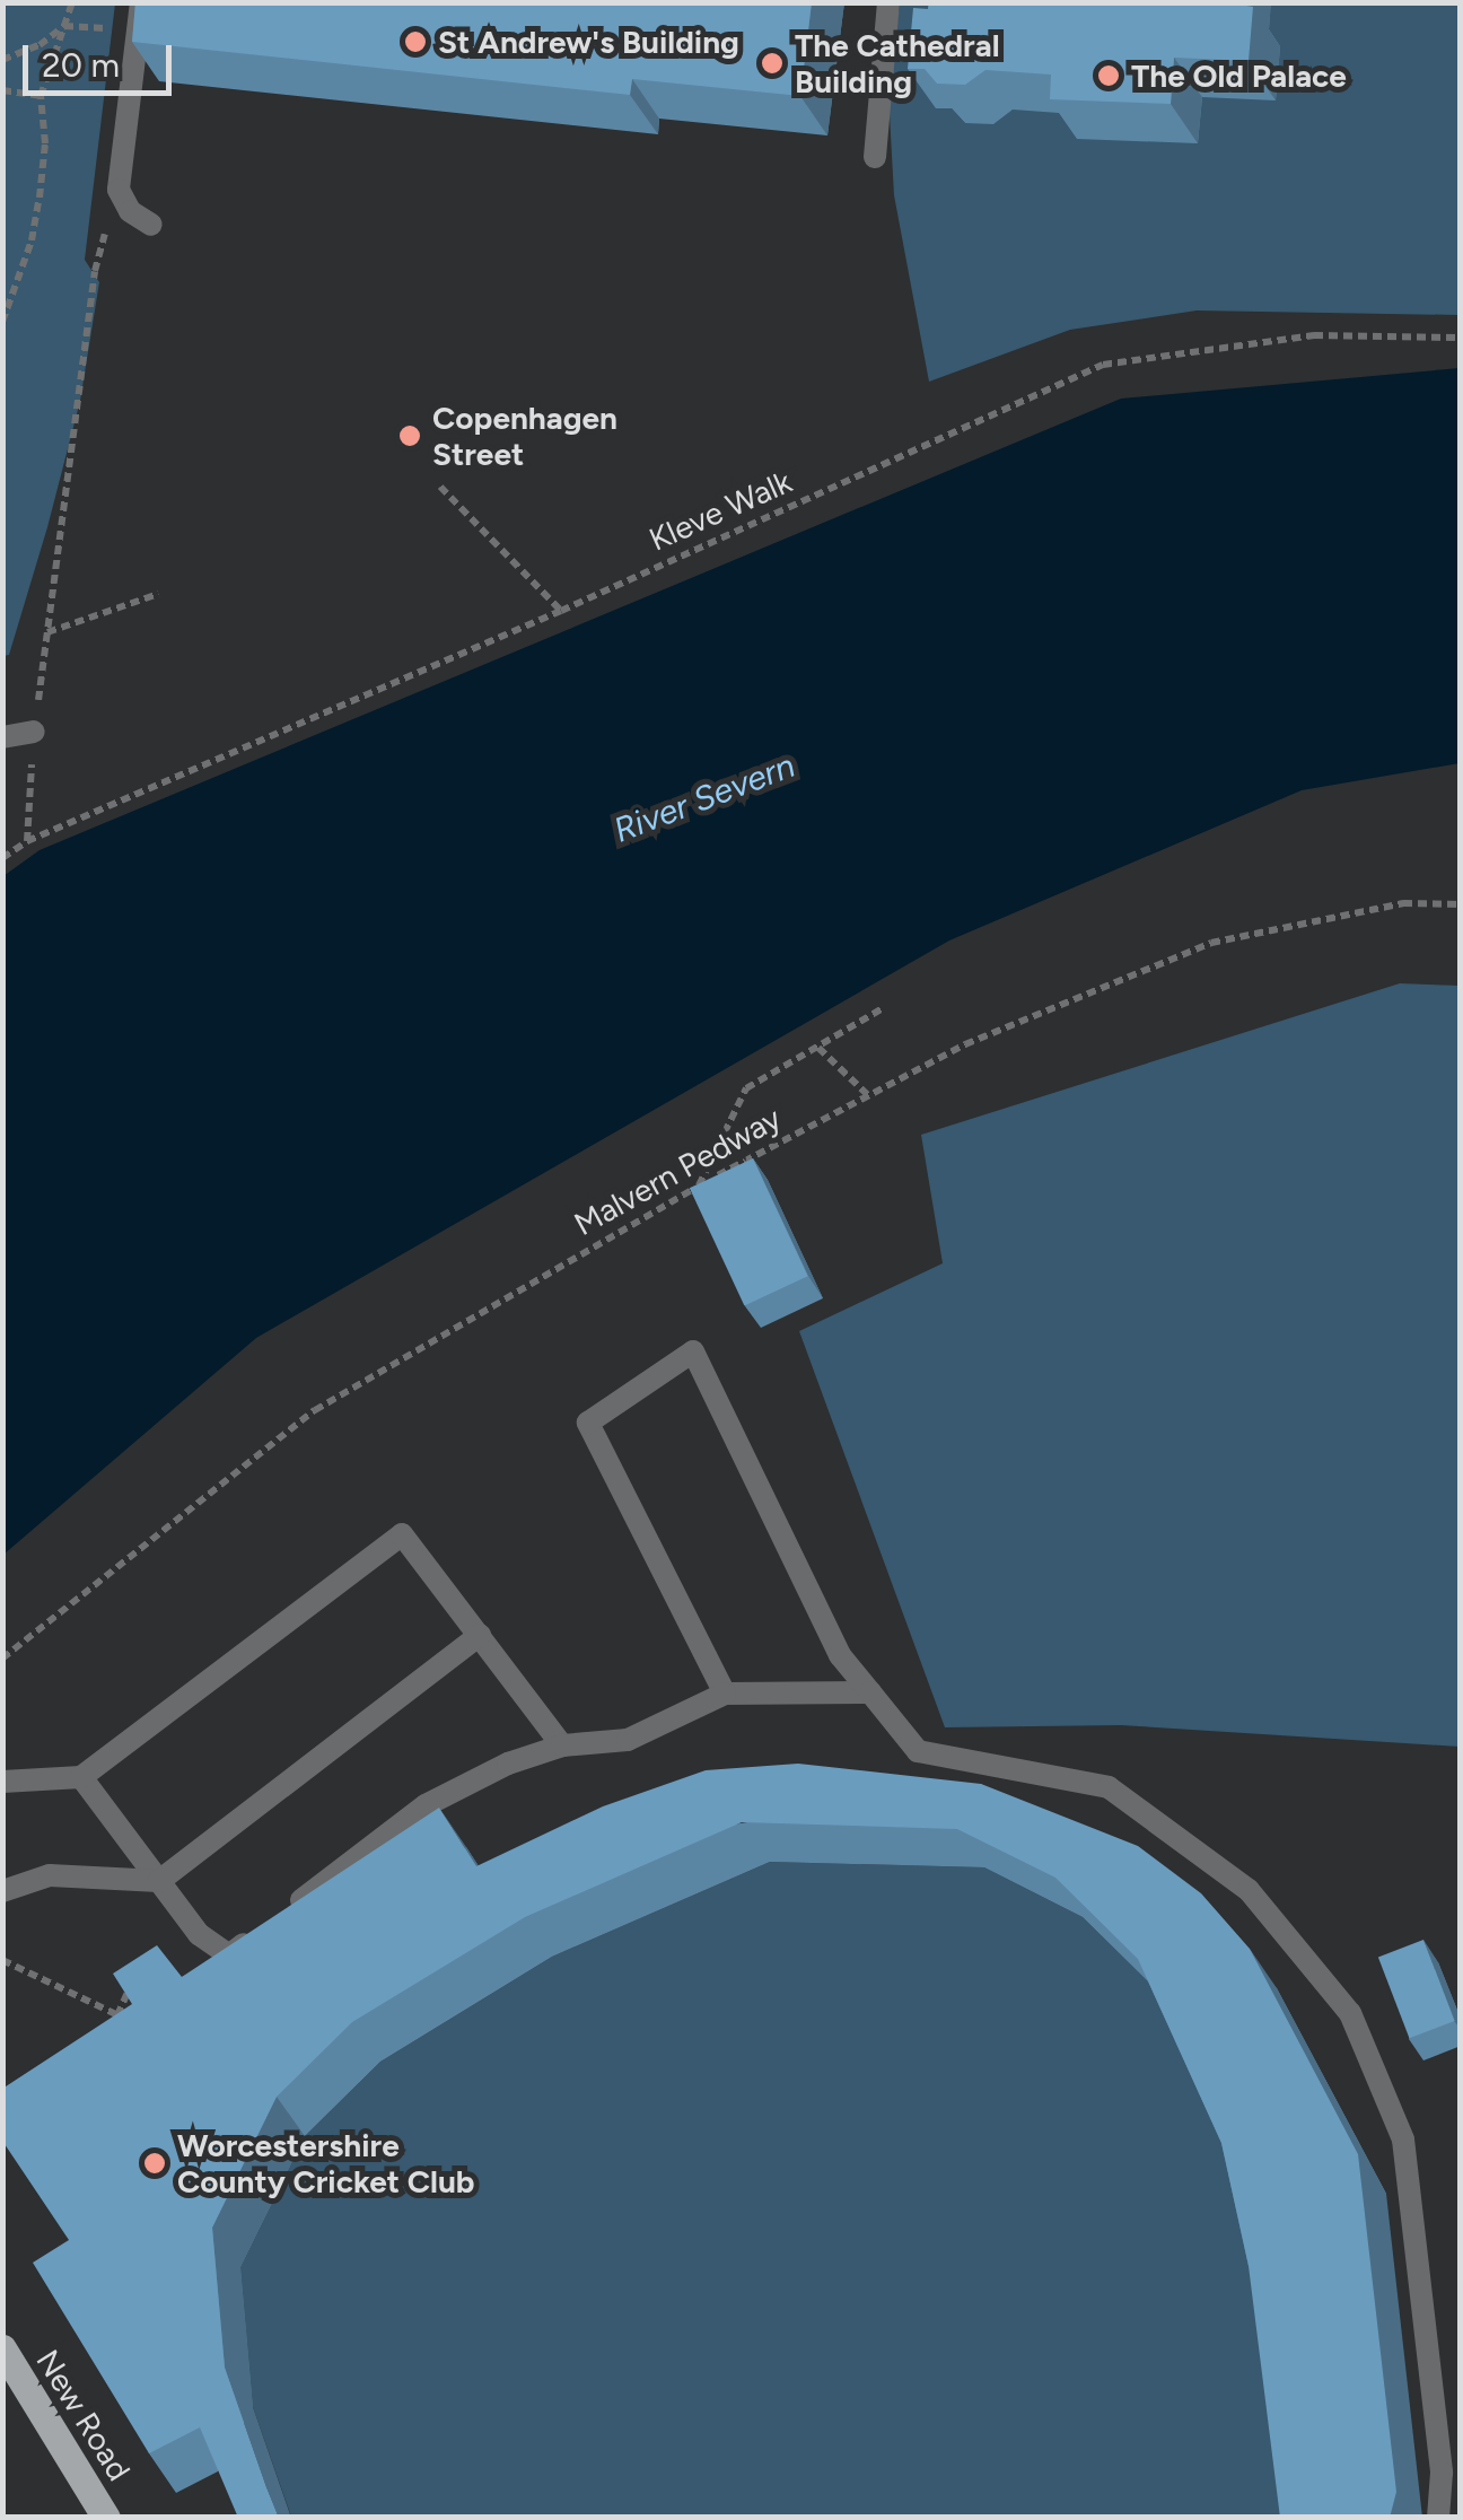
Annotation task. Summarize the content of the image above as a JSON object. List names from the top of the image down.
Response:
{
  "streets": {
    "main road": ["New Road"],
    "path": ["Kleve Walk", "Malvern Pedway"]
  },
  "water": ["River Severn"],
  "places": [
    "St Andrew's Building",
    "The Cathedral Building",
    "The Old Palace",
    "Copenhagen Street",
    "Worcestershire County Cricket Club"
  ],
  "scale_bar": "20 m"
}
